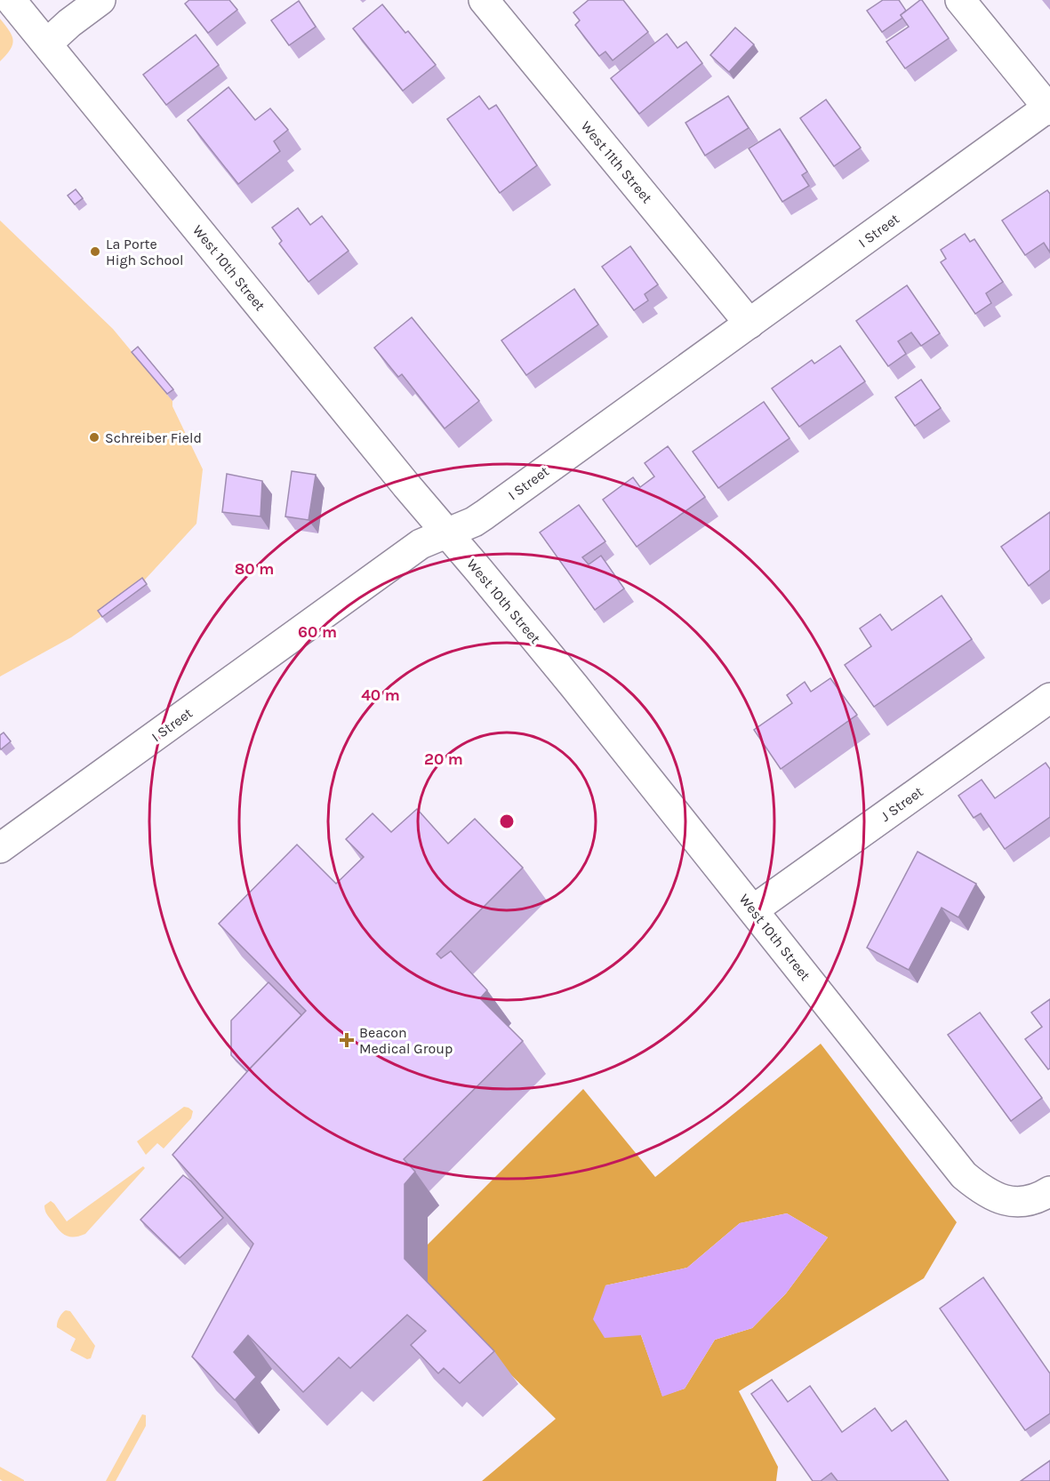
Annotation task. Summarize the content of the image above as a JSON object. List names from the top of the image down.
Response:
{
  "streets": {
    "street": [
      "West 11th Street",
      "I Street",
      "West 10th Street",
      "J Street"
    ]
  },
  "crossings": [
    ["West 11th Street", "I Street"],
    ["I Street", "West 10th Street"],
    ["West 10th Street", "J Street"]
  ],
  "places": {
    "other": ["La Porte High School", "Schreiber Field"],
    "health": ["Beacon Medical Group"]
  },
  "rings": [
    "80 m",
    "60 m",
    "40 m",
    "20 m"
  ]
}
